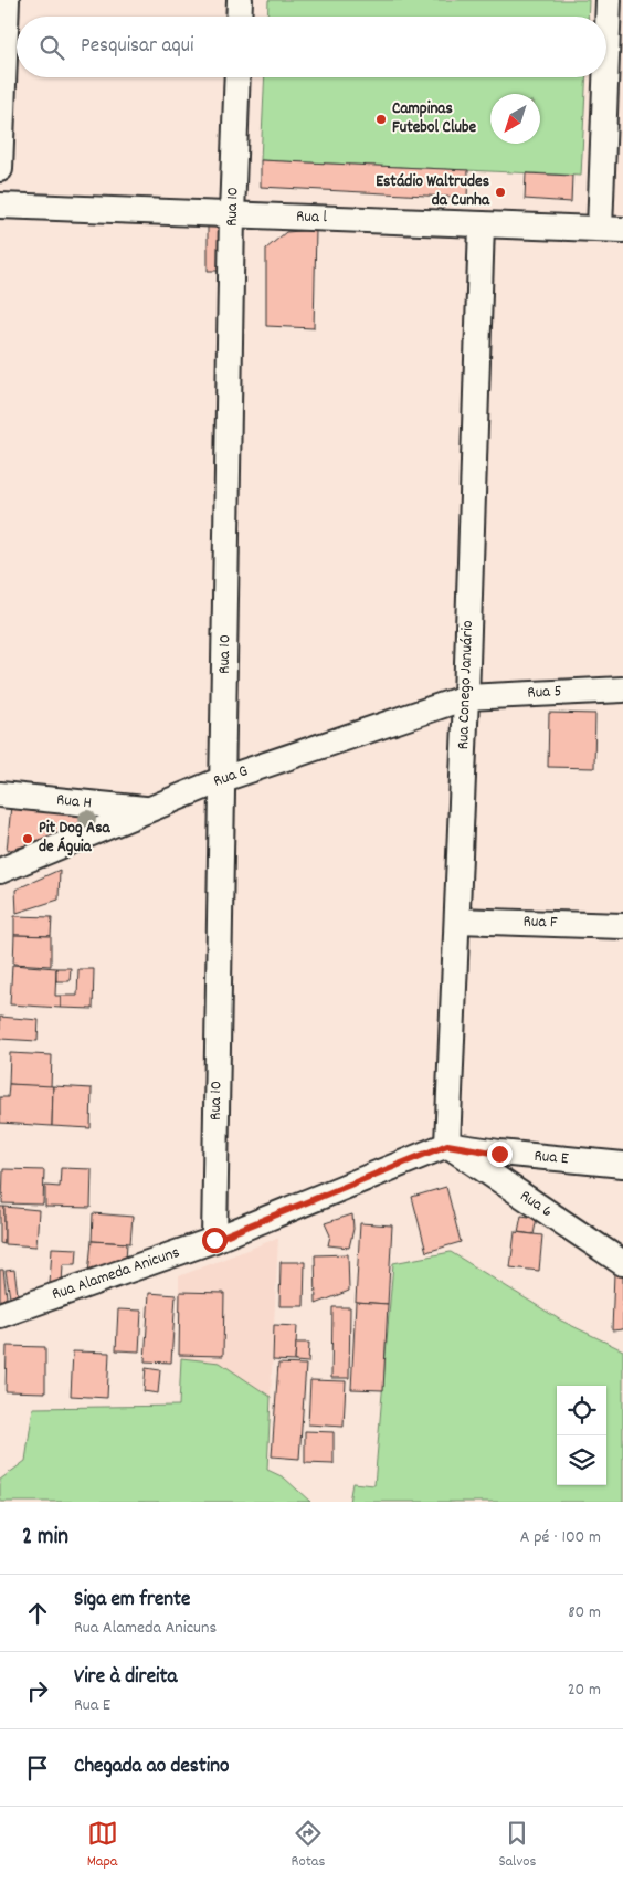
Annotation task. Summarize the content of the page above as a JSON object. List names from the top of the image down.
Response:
{
  "streets": {
    "street": [
      "Rua 10",
      "Rua l",
      "Rua Conego Januário",
      "Rua 5",
      "Rua G",
      "Rua H",
      "Rua F",
      "Rua E",
      "Rua 6",
      "Rua Alameda Anicuns"
    ]
  },
  "crossings": [
    ["Rua 10", "Rua l"],
    ["Rua 10", "Rua G"],
    ["Rua 10", "Rua Alameda Anicuns"],
    ["Rua l", "Rua Conego Januário"],
    ["Rua Conego Januário", "Rua 5"],
    ["Rua Conego Januário", "Rua G"],
    ["Rua Conego Januário", "Rua F"],
    ["Rua Conego Januário", "Rua E"],
    ["Rua Conego Januário", "Rua 6"],
    ["Rua Conego Januário", "Rua Alameda Anicuns"],
    ["Rua 5", "Rua G"],
    ["Rua G", "Rua H"],
    ["Rua E", "Rua 6"],
    ["Rua E", "Rua Alameda Anicuns"],
    ["Rua 6", "Rua Alameda Anicuns"]
  ],
  "places": ["Campinas Futebol Clube", "Estádio Waltrudes da Cunha", "Pit Dog Asa de Águia"],
  "north": "bottom left",
  "page": {
    "search": "Pesquisar aqui",
    "heading": ["2 min", "A pé · 100 m"],
    "list": [
      ["Siga em frente", "Rua Alameda Anicuns", "80 m"],
      ["Vire à direita", "Rua E", "20 m"],
      "Chegada ao destino"
    ],
    "nav": ["Mapa", "Rotas", "Salvos"]
  }
}
